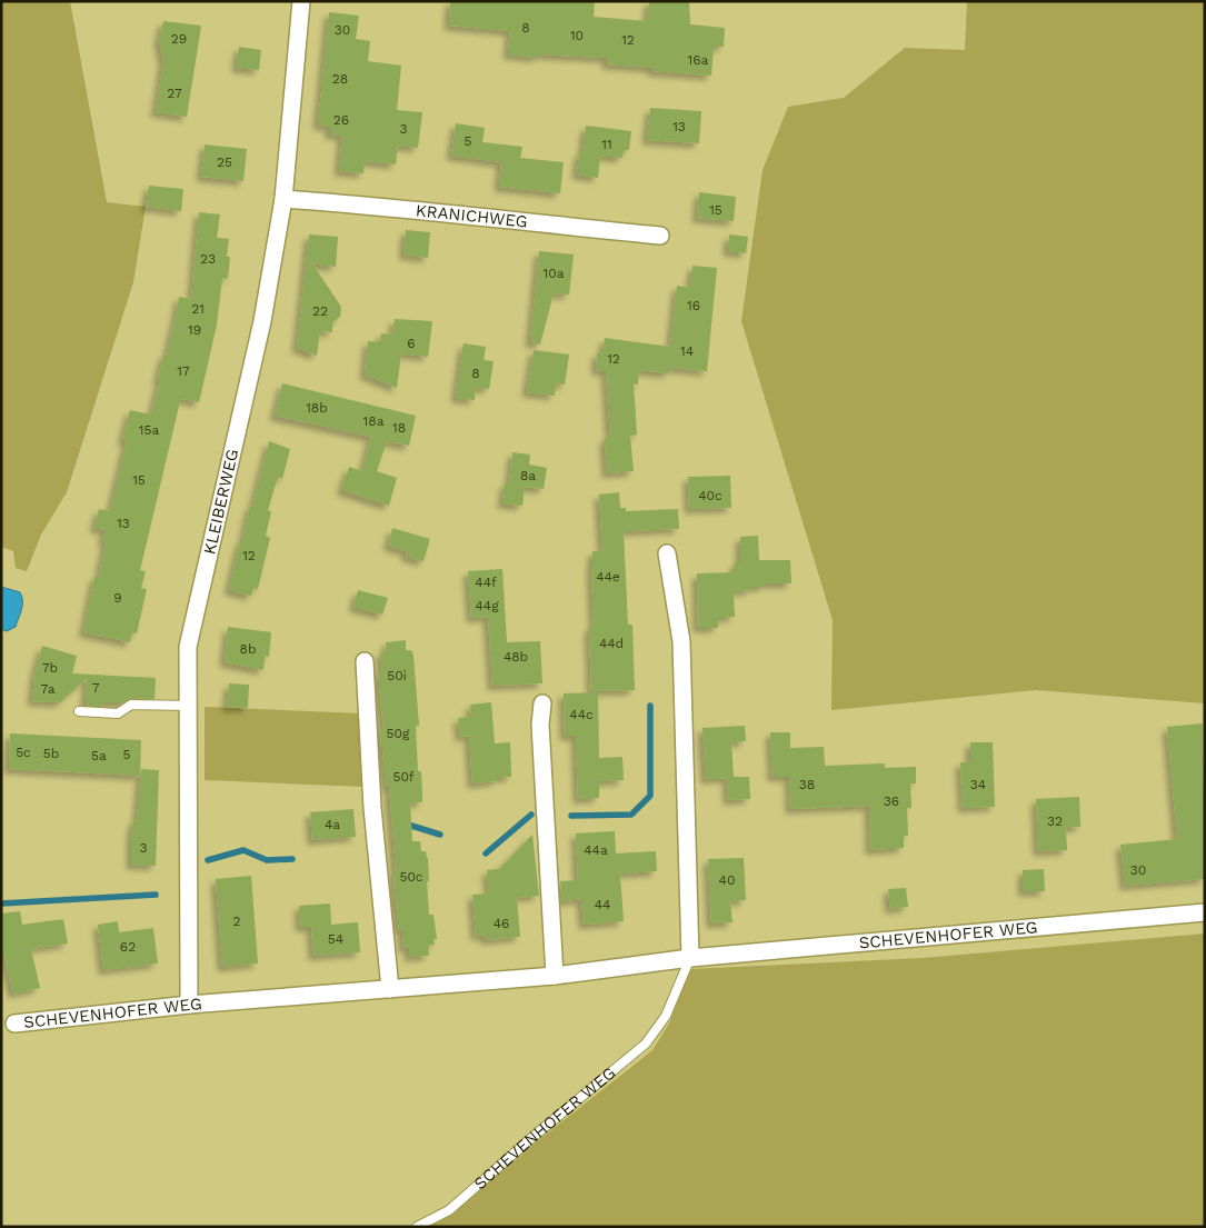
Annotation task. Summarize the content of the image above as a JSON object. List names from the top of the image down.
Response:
{
  "streets": {
    "street": ["KRANICHWEG", "KLEIBERWEG", "SCHEVENHOFER WEG"]
  },
  "crossings": [
    ["KRANICHWEG", "KLEIBERWEG"],
    ["KLEIBERWEG", "SCHEVENHOFER WEG"]
  ],
  "house_numbers": [
    "8",
    "30",
    "10",
    "29",
    "12",
    "16a",
    "28",
    "27",
    "26",
    "13",
    "3",
    "5",
    "11",
    "25",
    "15",
    "23",
    "10a",
    "16",
    "21",
    "22",
    "19",
    "6",
    "14",
    "12",
    "17",
    "8",
    "18b",
    "18a",
    "18",
    "15a",
    "8a",
    "15",
    "40c",
    "13",
    "12",
    "44e",
    "44f",
    "9",
    "44g",
    "44d",
    "8b",
    "48b",
    "7b",
    "50i",
    "7",
    "7a",
    "44c",
    "50g",
    "5c",
    "5b",
    "5",
    "5a",
    "50f",
    "38",
    "34",
    "36",
    "32",
    "4a",
    "3",
    "44a",
    "30",
    "50c",
    "40",
    "44",
    "2",
    "46",
    "54",
    "62"
  ]
}
